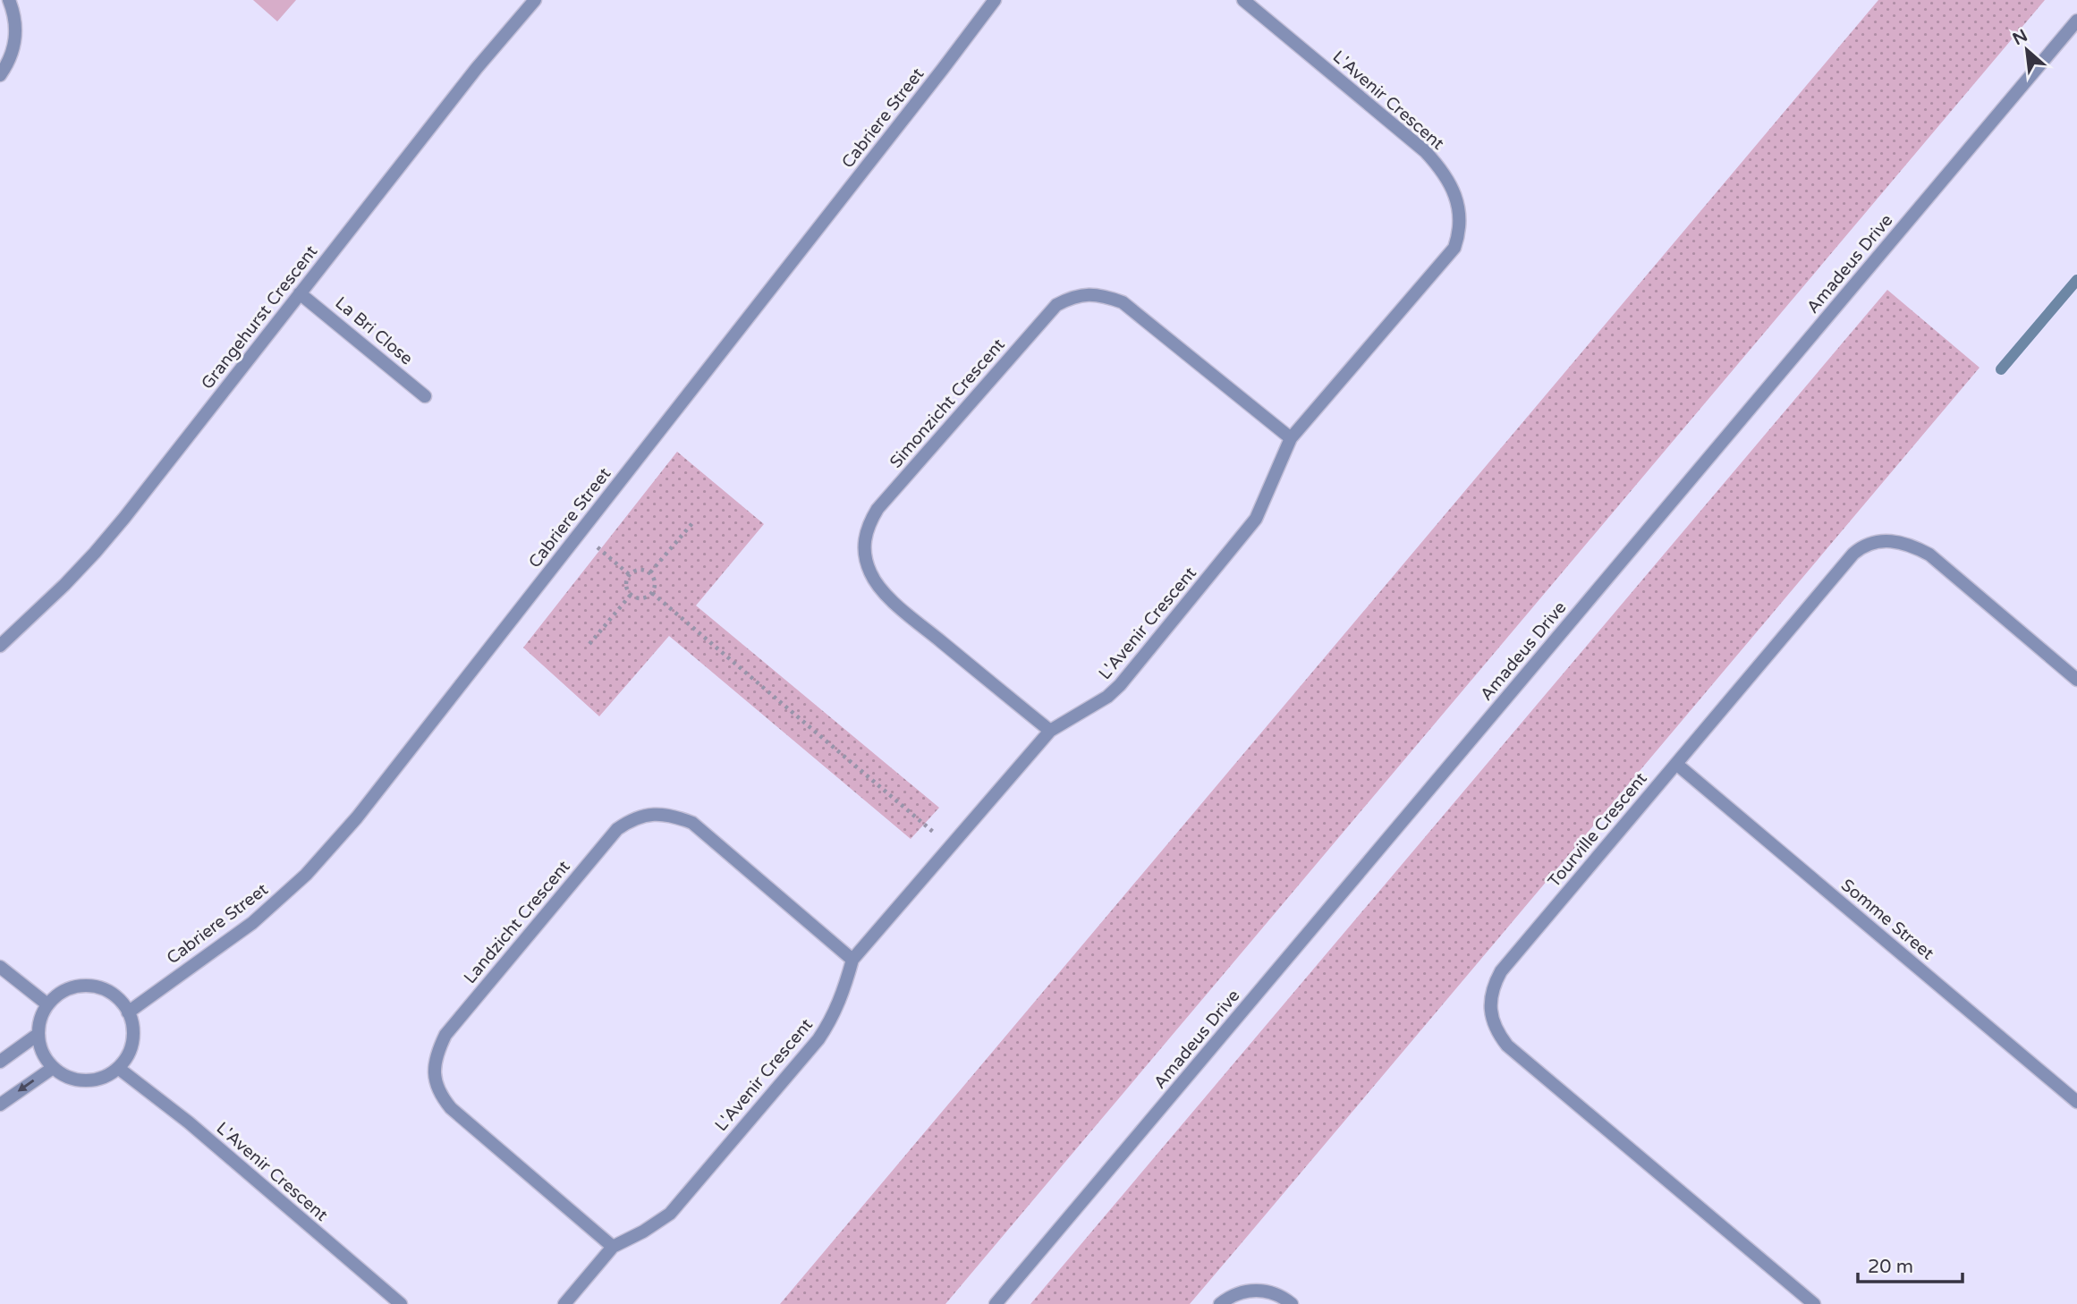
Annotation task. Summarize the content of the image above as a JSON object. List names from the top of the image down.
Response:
{
  "streets": {
    "street": [
      "L'Avenir Crescent",
      "Cabriere Street",
      "Amadeus Drive",
      "Grangehurst Crescent",
      "La Bri Close",
      "Simonzicht Crescent",
      "Tourville Crescent",
      "Somme Street",
      "Landzicht Crescent"
    ]
  },
  "crossings": [
    ["L'Avenir Crescent", "Cabriere Street"],
    ["L'Avenir Crescent", "Simonzicht Crescent"],
    ["L'Avenir Crescent", "Landzicht Crescent"],
    ["Grangehurst Crescent", "La Bri Close"],
    ["Tourville Crescent", "Somme Street"]
  ],
  "scale_bar": "20 m",
  "north": "top left"
}
